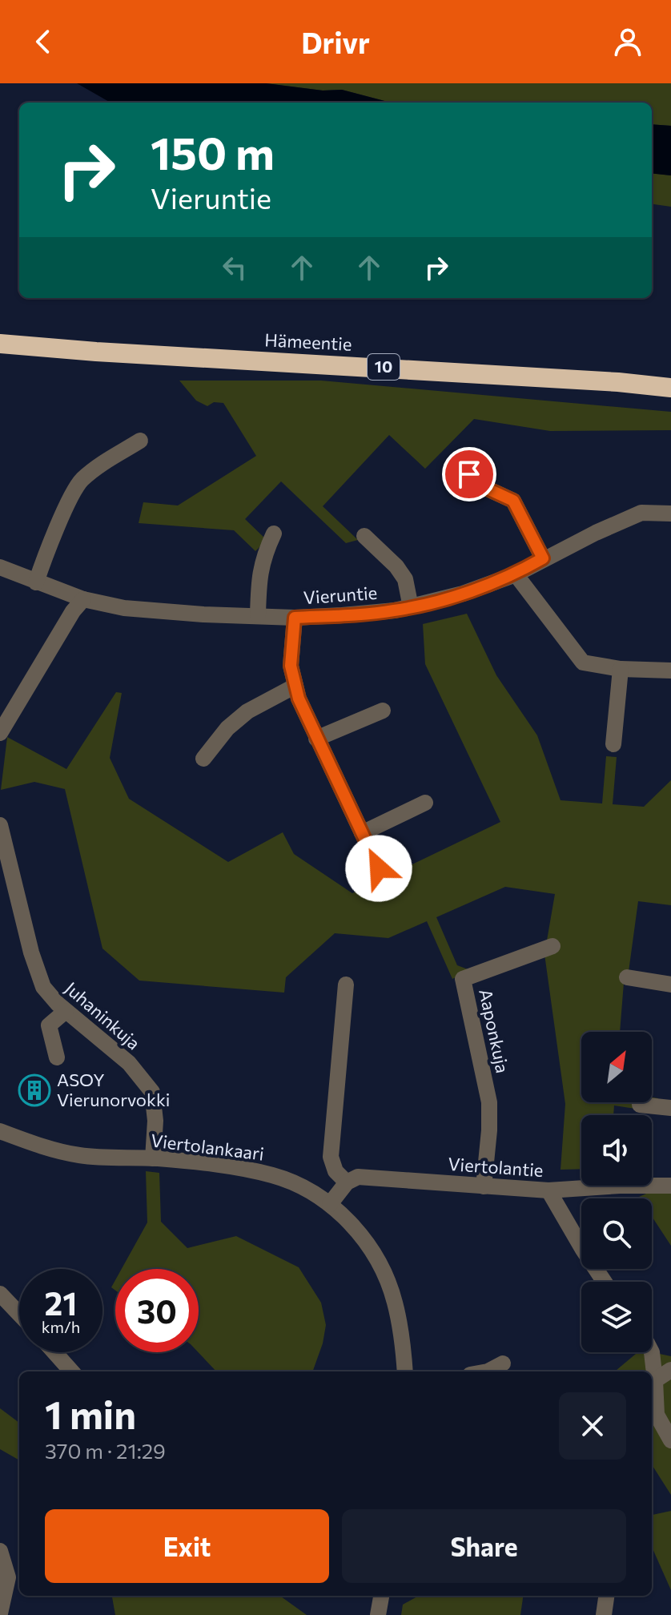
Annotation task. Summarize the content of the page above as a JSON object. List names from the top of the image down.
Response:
{
  "streets": {
    "highway": ["Hämeentie", "10"],
    "street": [
      "Vieruntie",
      "Juhaninkuja",
      "Aaponkuja",
      "Viertolankaari",
      "Viertolantie"
    ]
  },
  "crossings": [
    ["Juhaninkuja", "Viertolankaari"],
    ["Aaponkuja", "Viertolantie"]
  ],
  "places": {
    "building": ["ASOY Vierunorvokki"]
  },
  "north": "top right",
  "page": {
    "header": "Drivr",
    "turn": ["150 m", "Vieruntie"],
    "speed": "21 km/h",
    "limit": "30",
    "heading": ["1 min", "370 m · 21:29"],
    "buttons": ["Exit", "Share"]
  }
}
